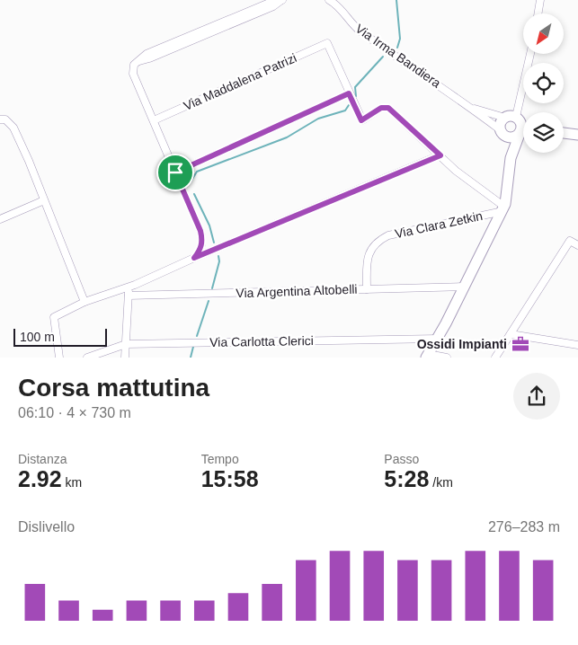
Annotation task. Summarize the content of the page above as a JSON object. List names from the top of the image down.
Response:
{
  "streets": {
    "street": [
      "Via Irma Bandiera",
      "Via Maddalena Patrizi",
      "Via Clara Zetkin",
      "Via Argentina Altobelli",
      "Via Carlotta Clerici"
    ]
  },
  "crossings": [
    ["Via Clara Zetkin", "Via Argentina Altobelli"]
  ],
  "places": {
    "office": ["Ossidi Impianti"]
  },
  "scale_bar": "100 m",
  "north": "bottom left",
  "page": {
    "scale": "100 m",
    "heading": ["Corsa mattutina", "06:10 · 4 × 730 m"],
    "stats": [
      ["Distanza", "2.92 km"],
      ["Tempo", "15:58"],
      ["Passo", "5:28 /km"]
    ],
    "chart": ["Dislivello", "276–283 m"]
  }
}
